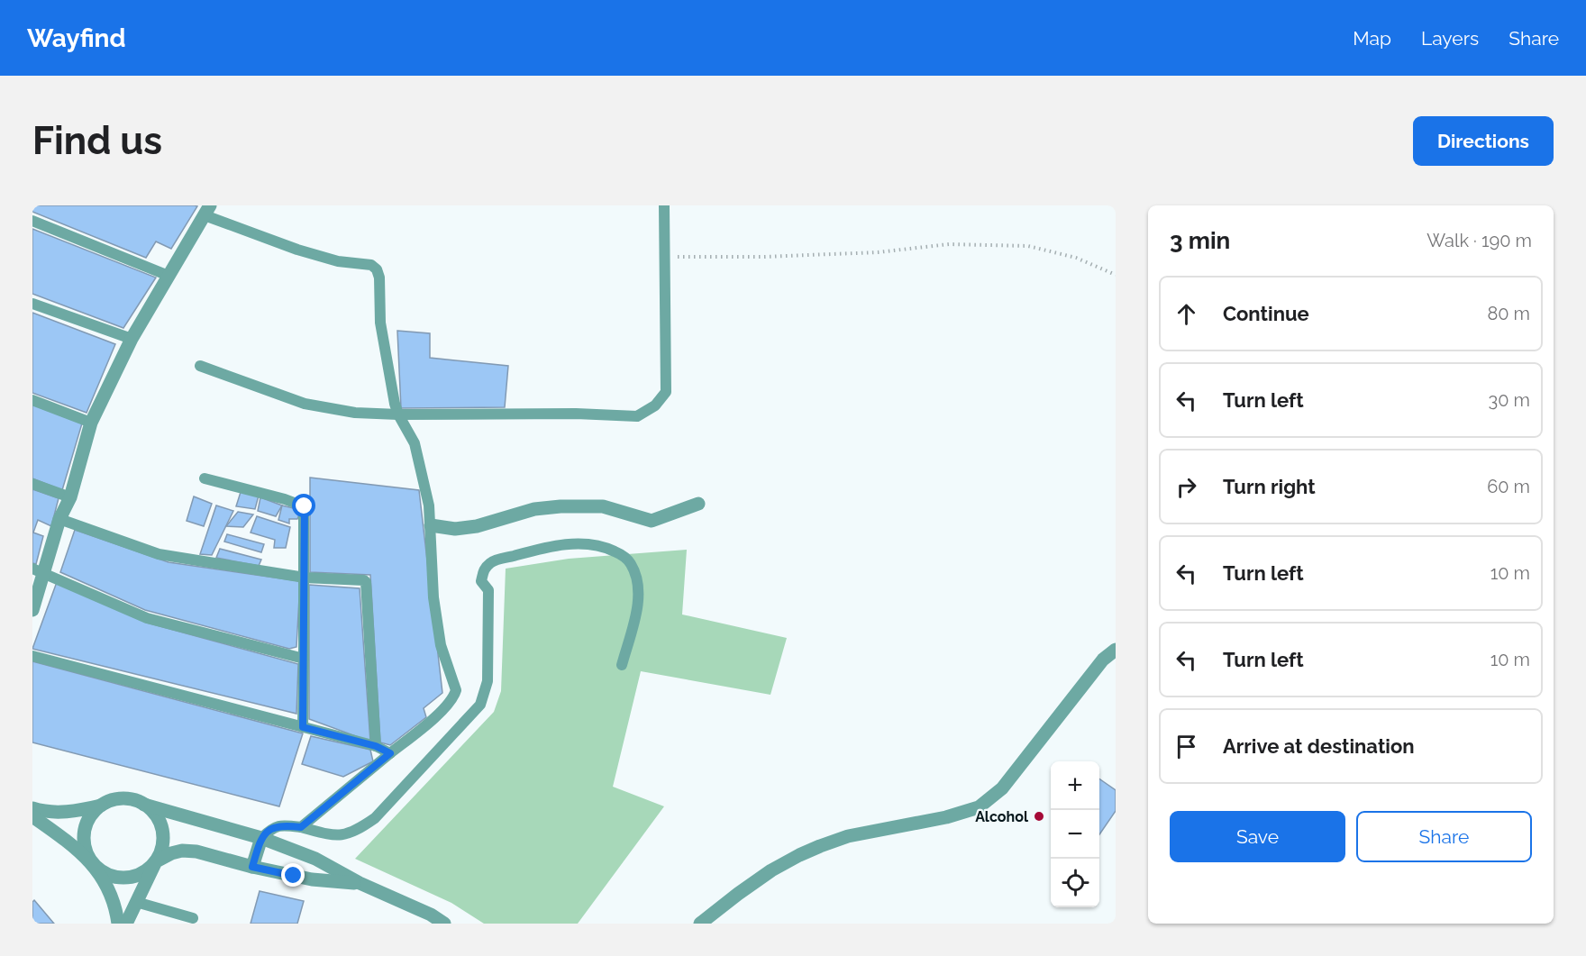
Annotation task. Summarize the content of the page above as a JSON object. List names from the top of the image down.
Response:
{
  "places": ["Alcohol"],
  "page": {
    "header": "Wayfind",
    "nav": ["Map", "Layers", "Share"],
    "buttons": [
      "Directions",
      ["Save", "Share"]
    ],
    "title": "Find us",
    "heading": ["3 min", "Walk · 190 m"],
    "list": [
      ["Continue", "80 m"],
      ["Turn left", "30 m"],
      ["Turn right", "60 m"],
      ["Turn left", "10 m"],
      ["Turn left", "10 m"],
      "Arrive at destination"
    ],
    "map_buttons": ["+", "−"]
  }
}
